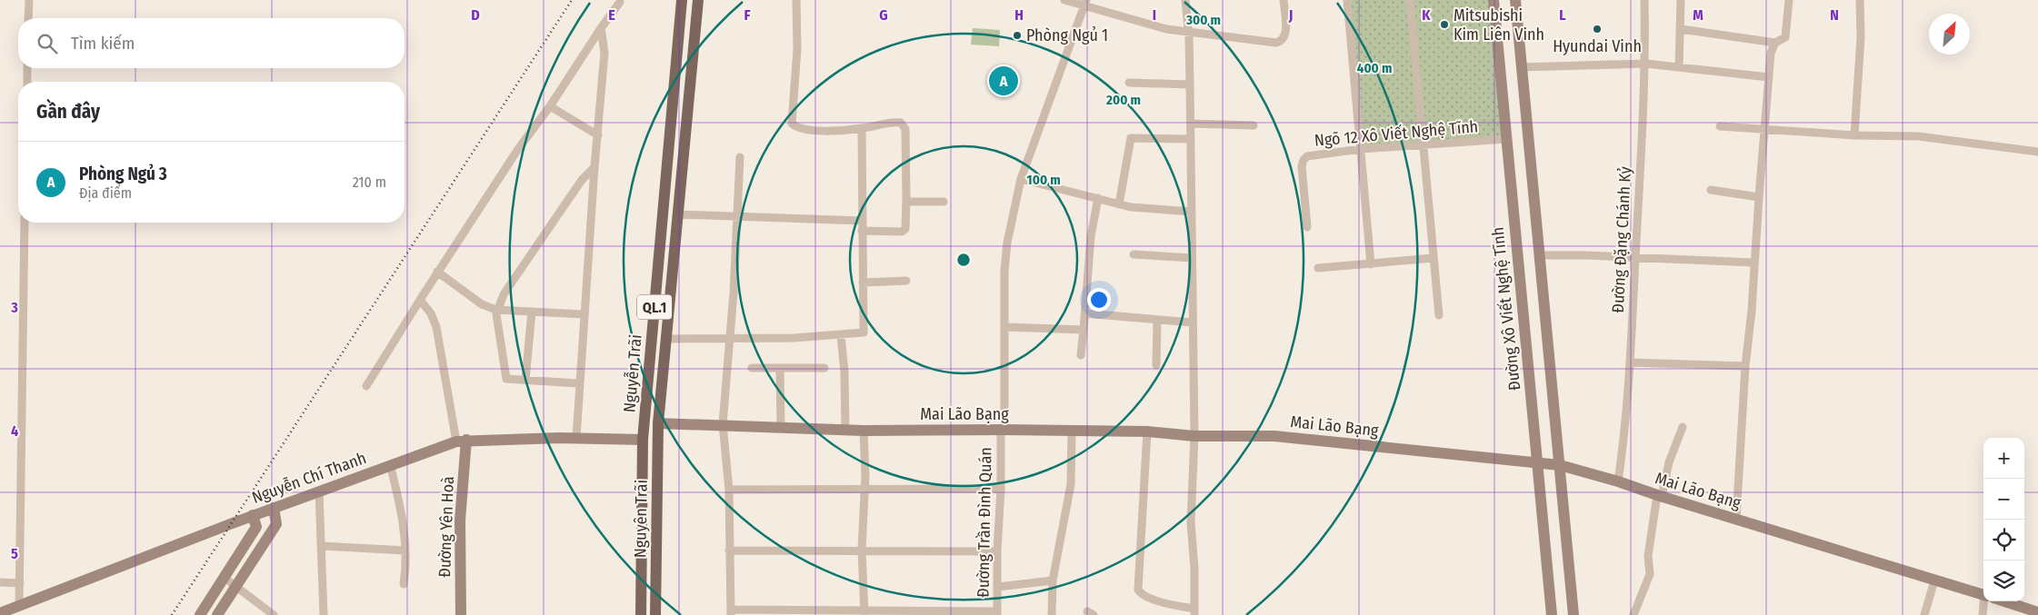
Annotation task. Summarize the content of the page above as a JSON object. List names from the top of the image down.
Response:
{
  "streets": {
    "main road": ["QL.1", "Nguyễn Trãi", "Nguyên Trãi"],
    "street": [
      "Ngõ 12 Xô Viết Nghệ Tĩnh",
      "Đường Đặng Chánh Kỷ",
      "Đường Xô Viết Nghệ Tĩnh",
      "Mai Lão Bạng",
      "Nguyễn Chí Thanh",
      "Đường Trần Đình Quán",
      "Đường Yên Hoà"
    ]
  },
  "crossings": [
    ["Ngõ 12 Xô Viết Nghệ Tĩnh", "Đường Xô Viết Nghệ Tĩnh"],
    ["Đường Đặng Chánh Kỷ", "Mai Lão Bạng"],
    ["Đường Xô Viết Nghệ Tĩnh", "Mai Lão Bạng"],
    ["Nguyễn Trãi", "Mai Lão Bạng"],
    ["Nguyễn Trãi", "Nguyễn Chí Thanh"],
    ["Nguyễn Trãi", "Nguyên Trãi"],
    ["Mai Lão Bạng", "Nguyên Trãi"],
    ["Mai Lão Bạng", "Đường Trần Đình Quán"],
    ["Nguyễn Chí Thanh", "Đường Yên Hoà"]
  ],
  "places": ["Mitsubishi Kim Liên Vinh", "Hyundai Vinh", "Phòng Ngủ 1"],
  "north": "top right",
  "page": {
    "search": "Tìm kiếm",
    "pins": "A",
    "heading": "Gần đây",
    "list": [
      {
        "mark": "A",
        "name": "Phòng Ngủ 3",
        "note": "Địa điểm",
        "value": "210 m"
      }
    ],
    "map_buttons": ["+", "−"]
  },
  "grid": {
    "columns": [
      "D",
      "E",
      "F",
      "G",
      "H",
      "I",
      "J",
      "K",
      "L",
      "M",
      "N"
    ],
    "rows": ["3", "4", "5"]
  },
  "rings": [
    "300 m",
    "400 m",
    "200 m",
    "100 m"
  ]
}
